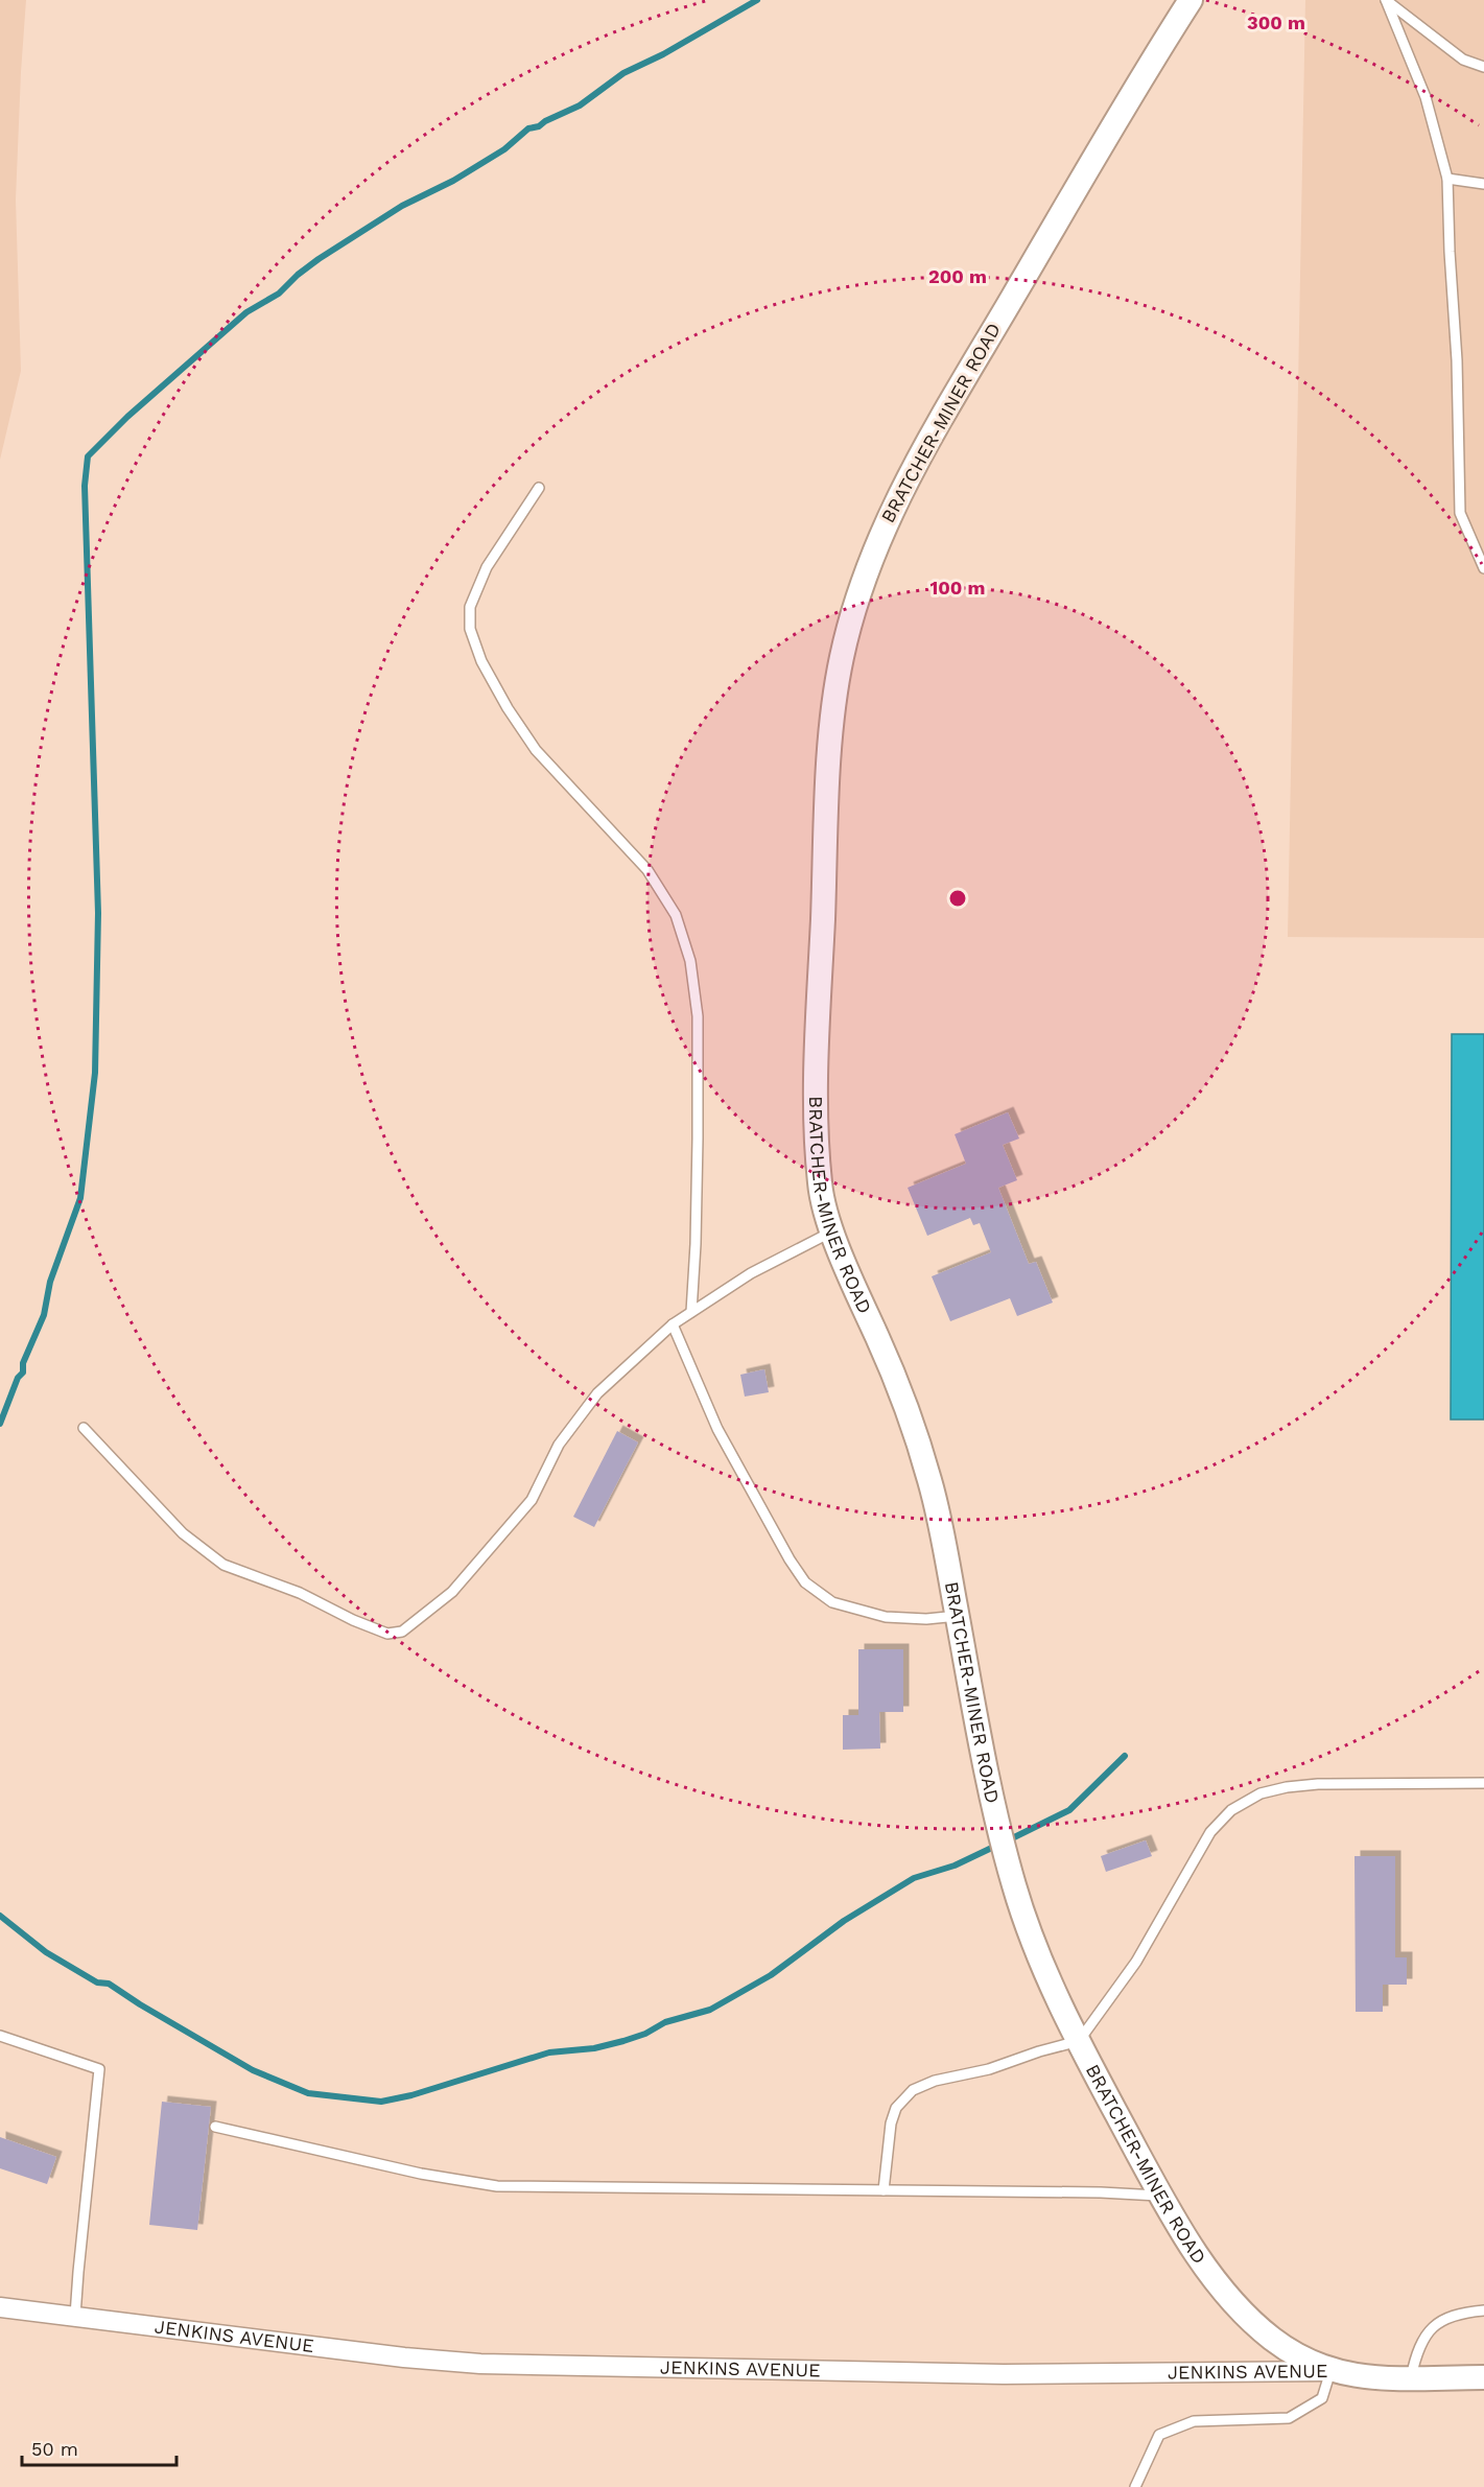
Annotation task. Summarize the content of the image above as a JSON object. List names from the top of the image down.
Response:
{
  "streets": {
    "street": ["BRATCHER-MINER ROAD", "JENKINS AVENUE"]
  },
  "crossings": [
    ["BRATCHER-MINER ROAD", "JENKINS AVENUE"]
  ],
  "scale_bar": "50 m",
  "rings": ["300 m", "200 m", "100 m"]
}
